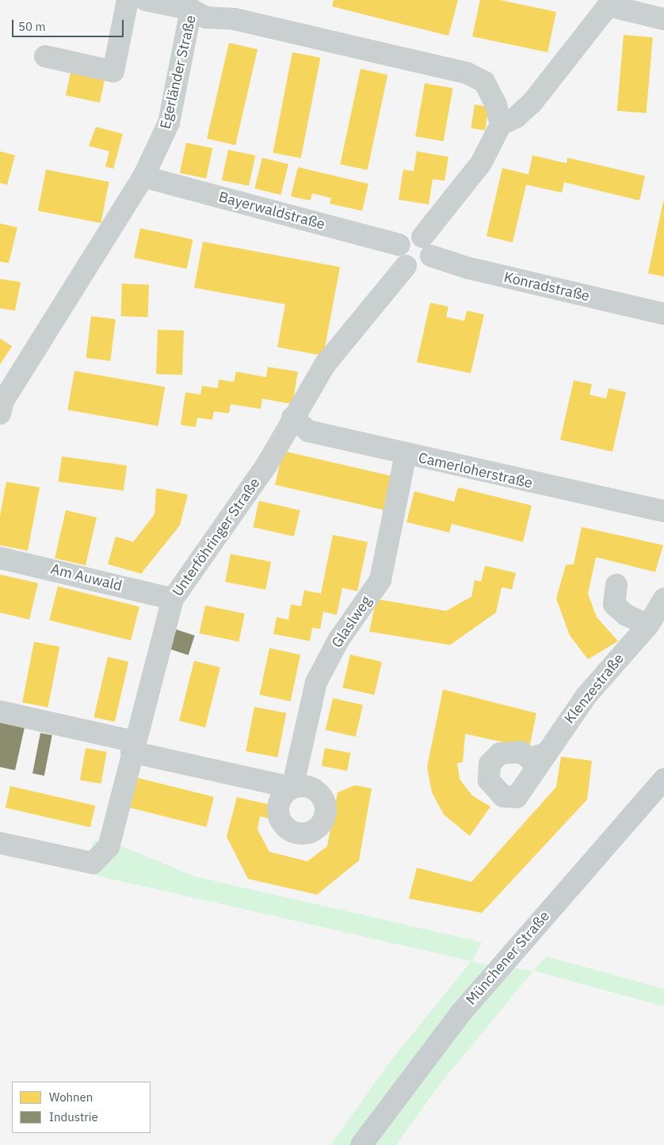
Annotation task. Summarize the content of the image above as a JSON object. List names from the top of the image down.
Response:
{
  "streets": {
    "main road": ["Münchener Straße"],
    "street": [
      "Egerländer Straße",
      "Bayerwaldstraße",
      "Konradstraße",
      "Camerloherstraße",
      "Unterföhringer Straße",
      "Am Auwald",
      "Glaslweg",
      "Klenzestraße"
    ]
  },
  "crossings": [
    ["Egerländer Straße", "Bayerwaldstraße"],
    ["Bayerwaldstraße", "Konradstraße"],
    ["Bayerwaldstraße", "Unterföhringer Straße"],
    ["Konradstraße", "Unterföhringer Straße"],
    ["Camerloherstraße", "Unterföhringer Straße"],
    ["Camerloherstraße", "Glaslweg"],
    ["Unterföhringer Straße", "Am Auwald"],
    ["Unterföhringer Straße", "Glaslweg"]
  ],
  "legend": ["Wohnen", "Industrie"],
  "scale_bar": "50 m"
}
